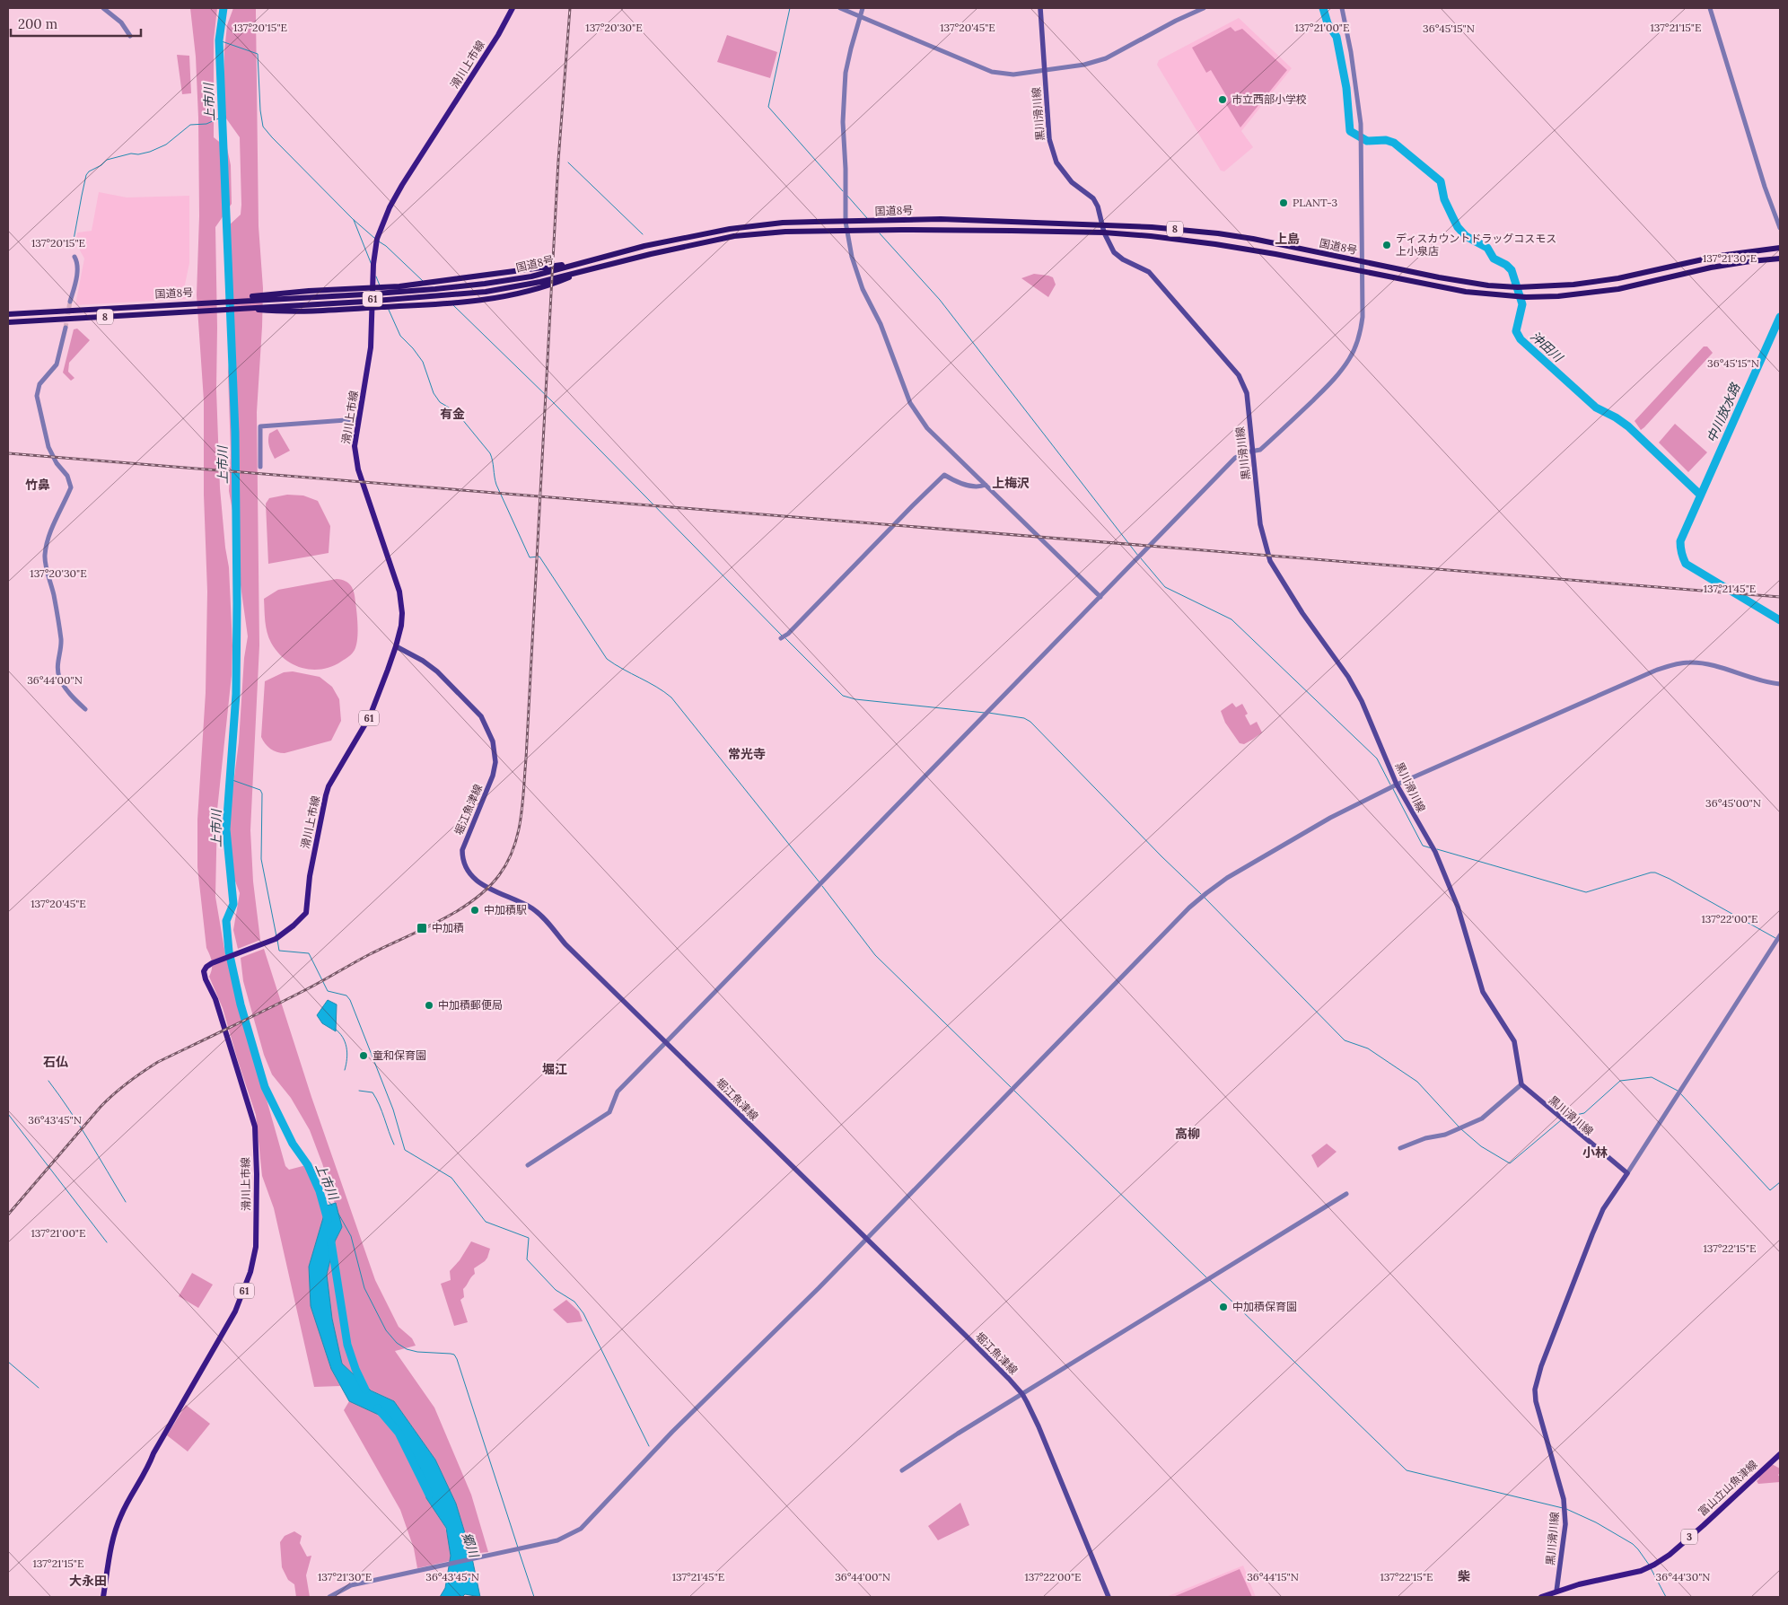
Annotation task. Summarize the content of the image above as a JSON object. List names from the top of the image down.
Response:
{
  "streets": {
    "highway": ["国道8号", "8"],
    "main road": [
      "滑川上市線",
      "黒川滑川線",
      "61",
      "堀江魚津線",
      "富山立山魚津線",
      "3"
    ]
  },
  "crossings": [
    ["滑川上市線", "8"],
    ["滑川上市線", "堀江魚津線"],
    ["黒川滑川線", "国道8号"],
    ["黒川滑川線", "富山立山魚津線"],
    ["国道8号", "8"]
  ],
  "districts": [
    "上島",
    "有金",
    "上梅沢",
    "竹鼻",
    "常光寺",
    "石仏",
    "堀江",
    "高柳",
    "小林",
    "柴",
    "大永田"
  ],
  "water": [
    "上市川",
    "沖田川",
    "中川放水路",
    "郷川"
  ],
  "places": {
    "other": [
      "市立西部小学校",
      "PLANT-3",
      "ディスカウントドラッグコスモス 上小泉店",
      "中加積駅",
      "中加積郵便局",
      "童和保育園",
      "中加積保育園"
    ],
    "transit": ["中加積"]
  },
  "scale_bar": "200 m",
  "coordinates": [
    "137°21'00\"E",
    "137°21'15\"E",
    "137°20'15\"E",
    "137°20'30\"E",
    "137°20'45\"E",
    "36°45'15\"N",
    "137°21'30\"E",
    "137°21'45\"E",
    "36°44'00\"N",
    "36°45'00\"N",
    "137°22'00\"E",
    "36°43'45\"N",
    "137°22'15\"E",
    "36°44'15\"N",
    "36°44'30\"N"
  ]
}
